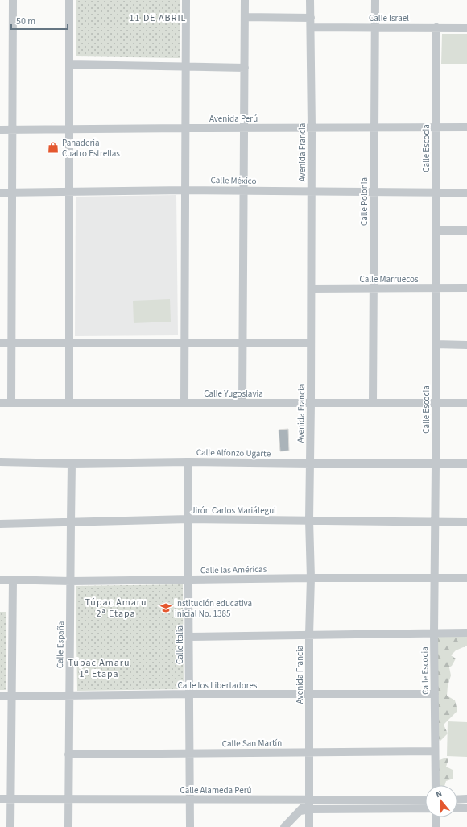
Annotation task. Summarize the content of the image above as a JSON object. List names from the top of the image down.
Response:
{
  "streets": {
    "street": [
      "Calle Israel",
      "Avenida Perú",
      "Calle Escocia",
      "Avenida Francia",
      "Calle México",
      "Calle Polonia",
      "Calle Marruecos",
      "Calle Yugoslavia",
      "Calle Alfonzo Ugarte",
      "Jirón Carlos Mariátegui",
      "Calle las Américas",
      "Calle España",
      "Calle Italia",
      "Calle los Libertadores",
      "Calle San Martín",
      "Calle Alameda Perú"
    ]
  },
  "crossings": [
    ["Calle Israel", "Calle Escocia"],
    ["Calle Israel", "Avenida Francia"],
    ["Calle Israel", "Calle Polonia"],
    ["Avenida Perú", "Calle Escocia"],
    ["Avenida Perú", "Avenida Francia"],
    ["Avenida Perú", "Calle Polonia"],
    ["Calle Escocia", "Calle México"],
    ["Calle Escocia", "Calle Marruecos"],
    ["Calle Escocia", "Calle Yugoslavia"],
    ["Calle Escocia", "Calle Alfonzo Ugarte"],
    ["Calle Escocia", "Jirón Carlos Mariátegui"],
    ["Calle Escocia", "Calle las Américas"],
    ["Calle Escocia", "Calle los Libertadores"],
    ["Calle Escocia", "Calle San Martín"],
    ["Avenida Francia", "Calle México"],
    ["Avenida Francia", "Calle Marruecos"],
    ["Avenida Francia", "Calle Yugoslavia"],
    ["Avenida Francia", "Calle Alfonzo Ugarte"],
    ["Avenida Francia", "Jirón Carlos Mariátegui"],
    ["Avenida Francia", "Calle las Américas"],
    ["Avenida Francia", "Calle los Libertadores"],
    ["Avenida Francia", "Calle San Martín"],
    ["Avenida Francia", "Calle Alameda Perú"],
    ["Calle México", "Calle Polonia"],
    ["Calle Polonia", "Calle Marruecos"],
    ["Calle Polonia", "Calle Yugoslavia"],
    ["Calle Alfonzo Ugarte", "Calle España"],
    ["Calle Alfonzo Ugarte", "Calle Italia"],
    ["Jirón Carlos Mariátegui", "Calle España"],
    ["Jirón Carlos Mariátegui", "Calle Italia"],
    ["Calle las Américas", "Calle España"],
    ["Calle las Américas", "Calle Italia"],
    ["Calle España", "Calle los Libertadores"],
    ["Calle España", "Calle San Martín"],
    ["Calle España", "Calle Alameda Perú"],
    ["Calle Italia", "Calle los Libertadores"],
    ["Calle Italia", "Calle San Martín"],
    ["Calle Italia", "Calle Alameda Perú"]
  ],
  "districts": ["11 DE ABRIL", "Túpac Amaru 2ª Etapa", "Túpac Amaru 1ª Etapa"],
  "places": {
    "shop": ["Panadería Cuatro Estrellas"],
    "school or university": ["Institución educativa inicial No. 1385"]
  },
  "scale_bar": "50 m",
  "north": "top"
}
